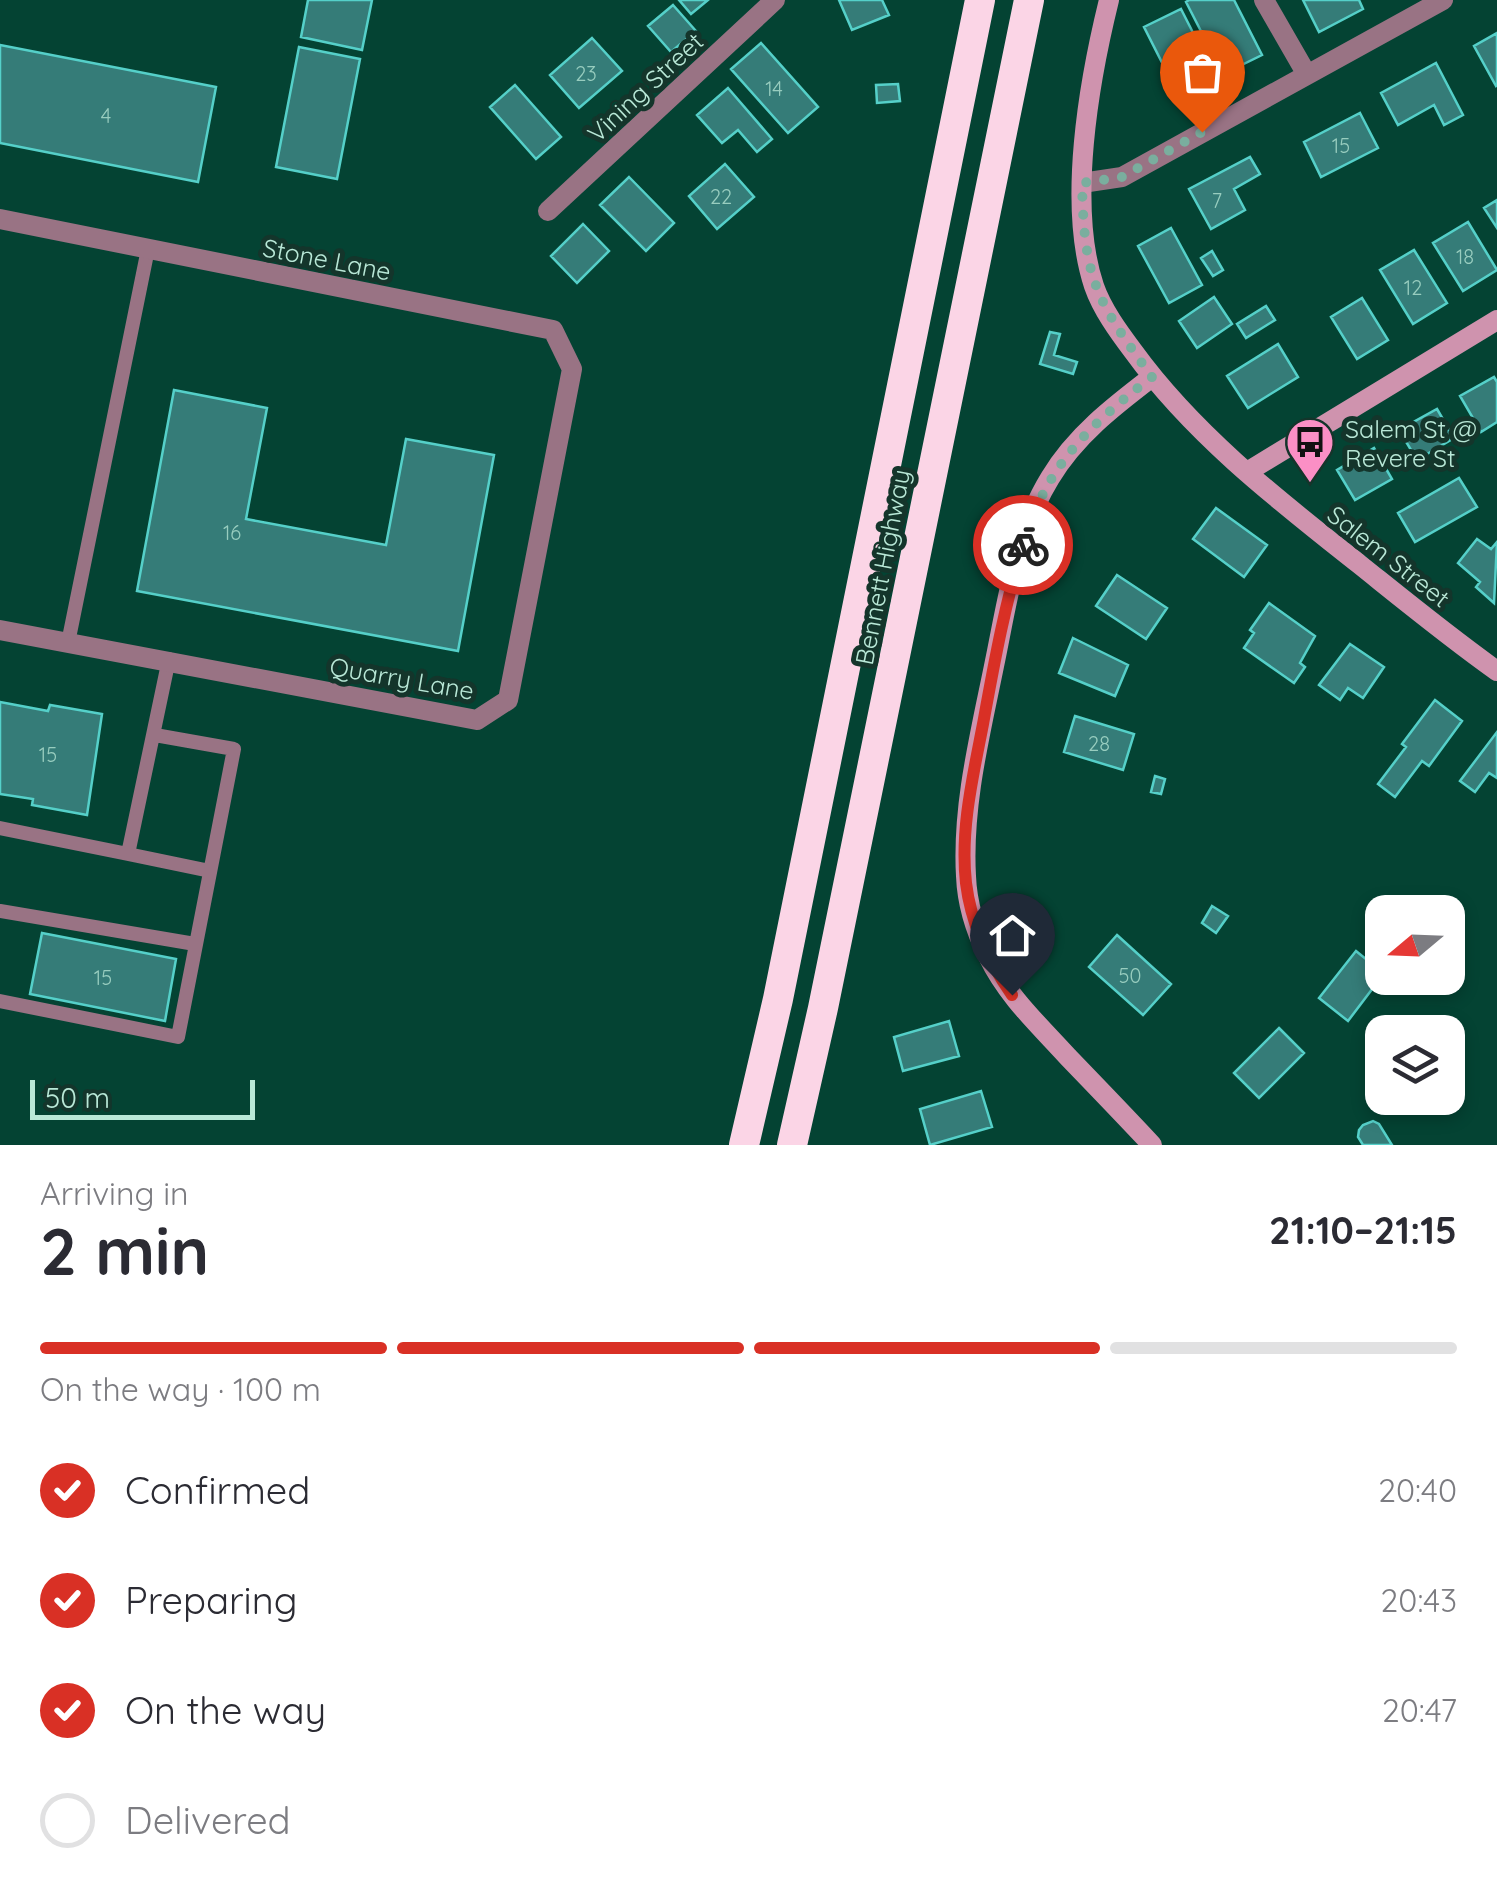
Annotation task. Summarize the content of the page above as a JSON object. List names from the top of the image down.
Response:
{
  "streets": {
    "highway": ["Bennett Highway"],
    "street": [
      "Vining Street",
      "Stone Lane",
      "Salem Street",
      "Quarry Lane"
    ]
  },
  "crossings": [
    ["Stone Lane", "Quarry Lane"]
  ],
  "places": {
    "bus stop": ["Salem St @ Revere St"]
  },
  "house_numbers": [
    "23",
    "14",
    "4",
    "15",
    "22",
    "7",
    "18",
    "12",
    "16",
    "28",
    "15",
    "50",
    "15"
  ],
  "scale_bar": "50 m",
  "north": "left",
  "page": {
    "scale": "50 m",
    "heading": ["2 min", "Arriving in", "21:10–21:15"],
    "bar": "On the way · 100 m",
    "list": [
      ["Confirmed", "20:40"],
      ["Preparing", "20:43"],
      ["On the way", "20:47"],
      "Delivered"
    ]
  }
}
